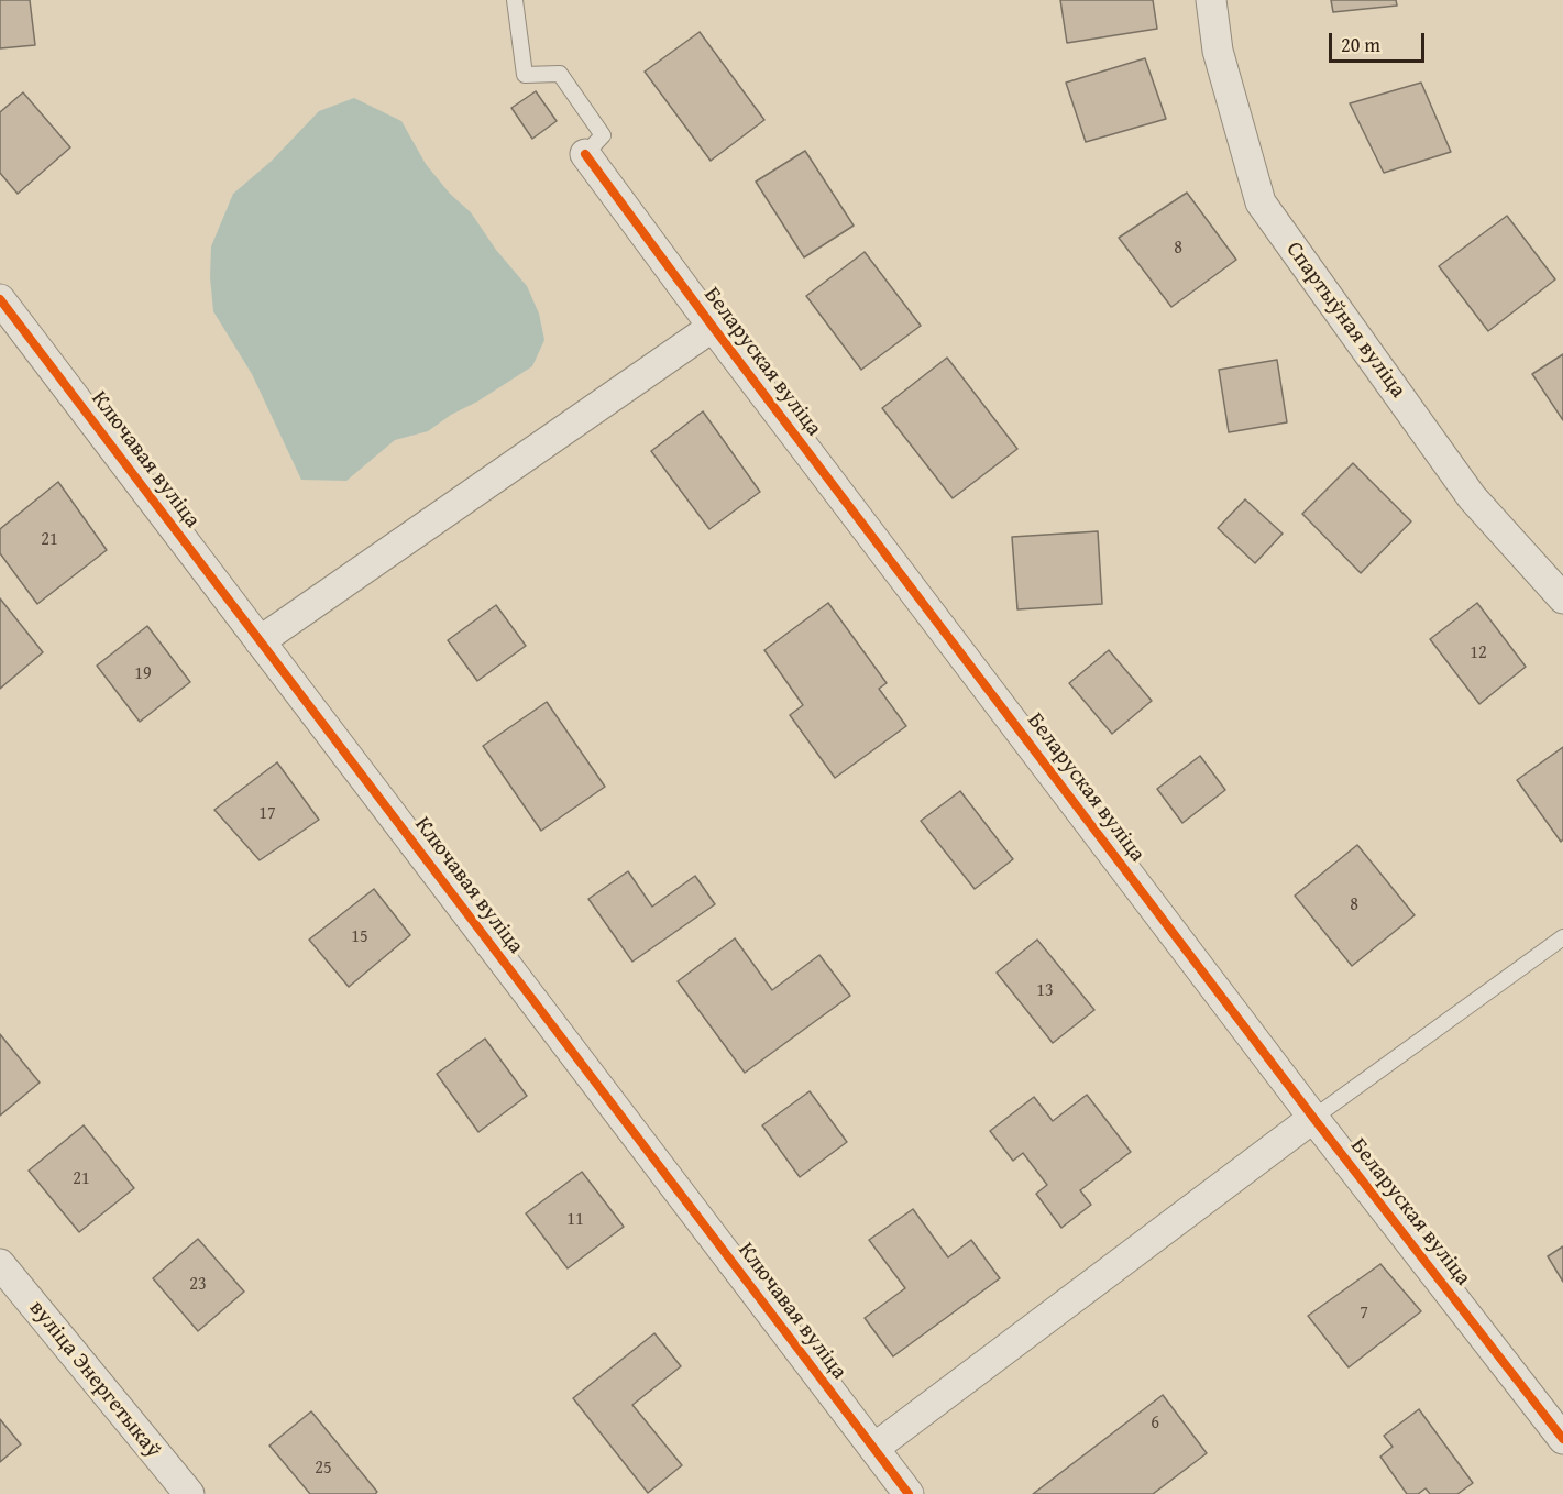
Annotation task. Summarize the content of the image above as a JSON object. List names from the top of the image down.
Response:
{
  "streets": {
    "street": [
      "Спартыўная вуліца",
      "Беларуская вуліца",
      "Ключавая вуліца",
      "вуліца Энергетыкаў"
    ]
  },
  "house_numbers": [
    "8",
    "21",
    "12",
    "19",
    "17",
    "8",
    "15",
    "13",
    "21",
    "11",
    "23",
    "7",
    "6",
    "25"
  ],
  "scale_bar": "20 m"
}
